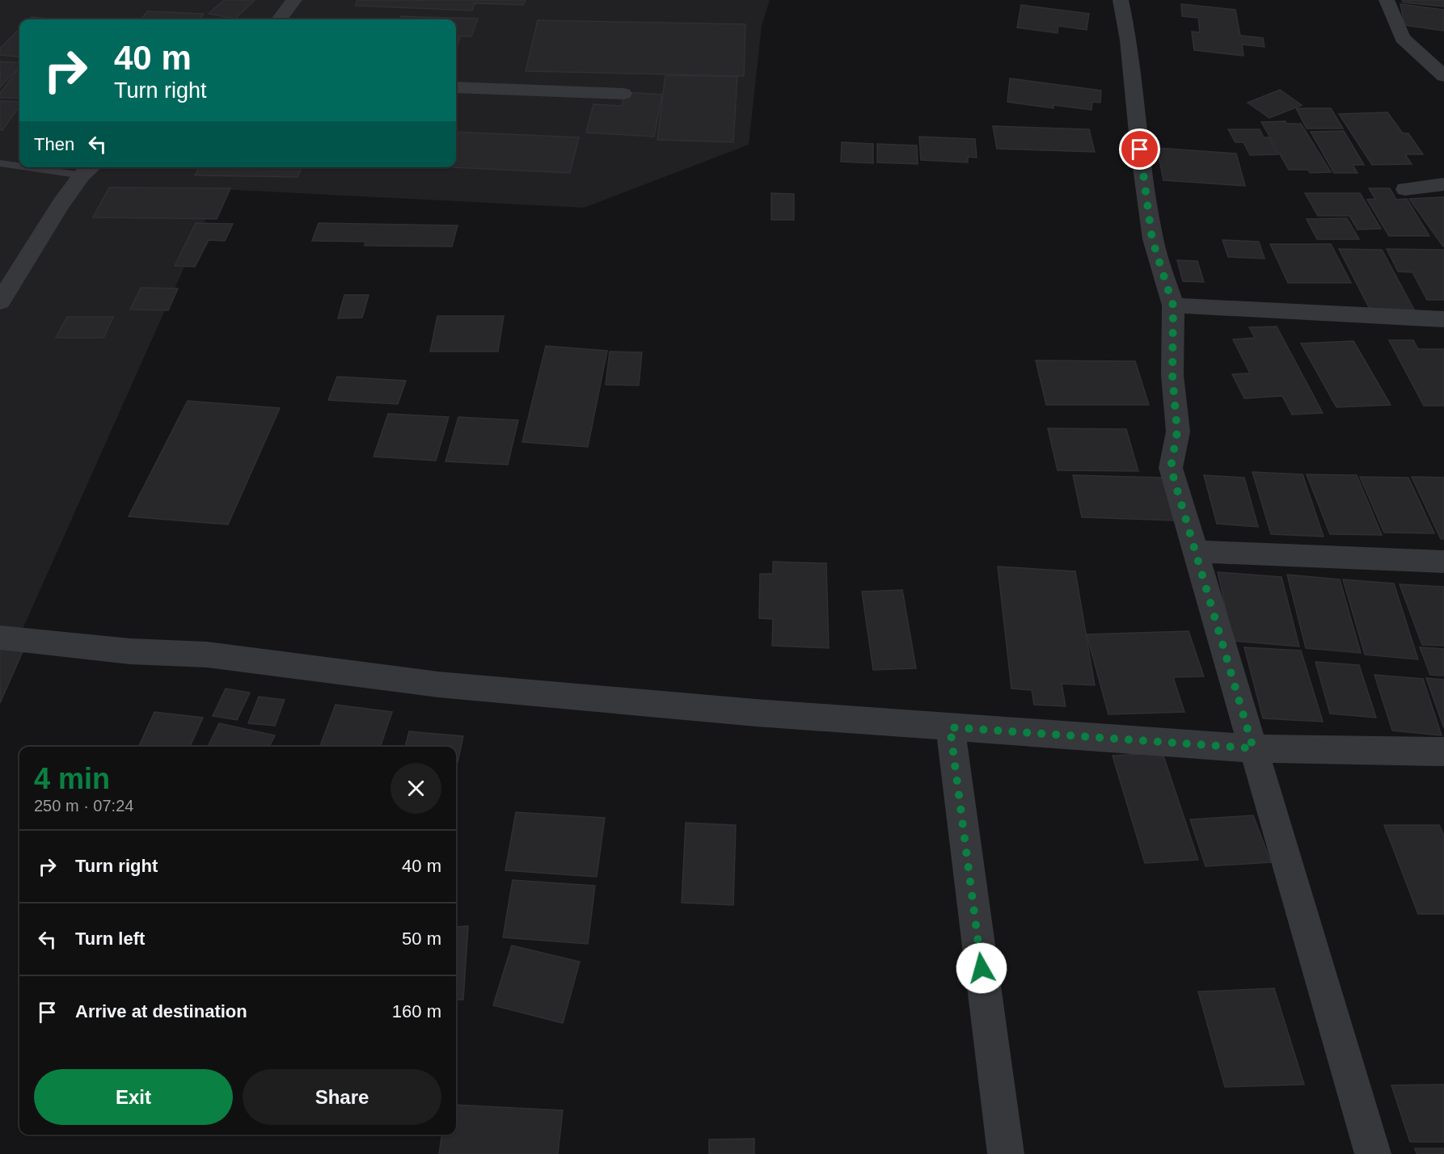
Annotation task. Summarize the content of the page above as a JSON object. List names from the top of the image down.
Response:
{
  "page": {
    "turn": ["40 m", "Turn right"],
    "then": "Then",
    "heading": ["4 min", "250 m · 07:24"],
    "list": [
      {
        "name": "Turn right",
        "value": "40 m"
      },
      {
        "name": "Turn left",
        "value": "50 m"
      },
      {
        "name": "Arrive at destination",
        "value": "160 m"
      }
    ],
    "buttons": ["Exit", "Share"]
  }
}
